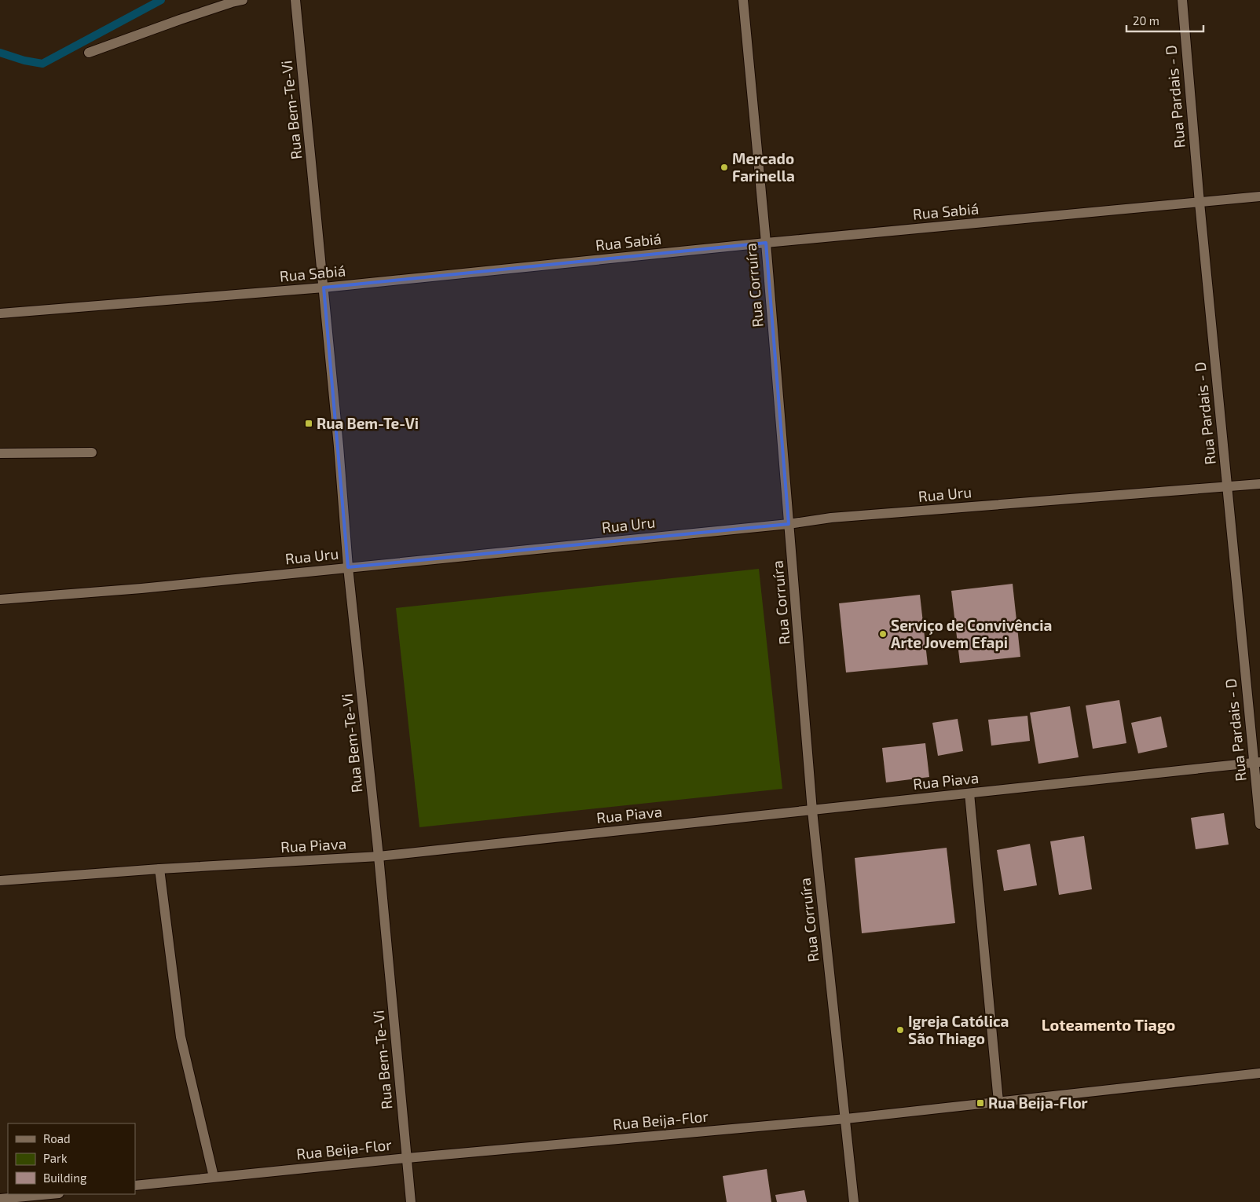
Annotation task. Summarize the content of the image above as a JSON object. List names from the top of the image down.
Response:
{
  "streets": {
    "street": [
      "Rua Pardais - D",
      "Rua Bem-Te-Vi",
      "Rua Sabiá",
      "Rua Corruíra",
      "Rua Uru",
      "Rua Piava",
      "Rua Beija-Flor"
    ]
  },
  "crossings": [
    ["Rua Pardais - D", "Rua Sabiá"],
    ["Rua Pardais - D", "Rua Uru"],
    ["Rua Pardais - D", "Rua Piava"],
    ["Rua Bem-Te-Vi", "Rua Sabiá"],
    ["Rua Bem-Te-Vi", "Rua Uru"],
    ["Rua Bem-Te-Vi", "Rua Piava"],
    ["Rua Bem-Te-Vi", "Rua Beija-Flor"],
    ["Rua Sabiá", "Rua Corruíra"],
    ["Rua Corruíra", "Rua Uru"],
    ["Rua Corruíra", "Rua Piava"],
    ["Rua Corruíra", "Rua Beija-Flor"]
  ],
  "districts": ["Loteamento Tiago"],
  "places": {
    "other": ["Mercado Farinella", "Serviço de Convivência Arte Jovem Efapi", "Igreja Católica São Thiago"],
    "transit": ["Rua Bem-Te-Vi", "Rua Beija-Flor"]
  },
  "legend": ["Road", "Park", "Building"],
  "scale_bar": "20 m"
}
